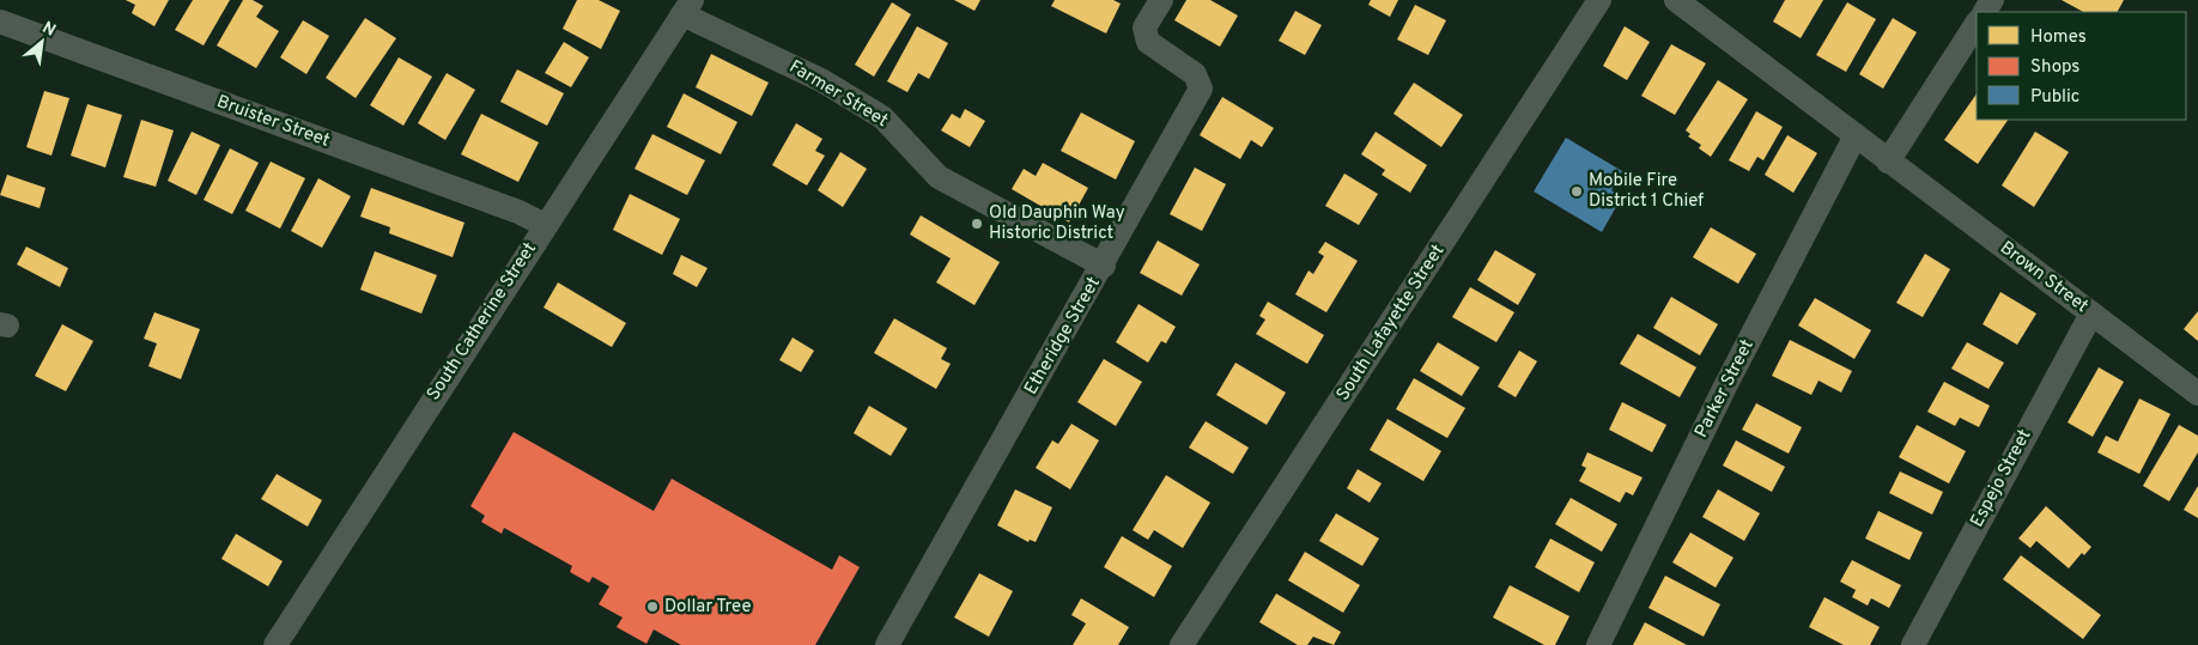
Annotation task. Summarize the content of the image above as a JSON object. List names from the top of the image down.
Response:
{
  "streets": {
    "street": [
      "Farmer Street",
      "Bruister Street",
      "Brown Street",
      "South Catherine Street",
      "South Lafayette Street",
      "Etheridge Street",
      "Parker Street",
      "Espejo Street"
    ]
  },
  "crossings": [
    ["Farmer Street", "South Catherine Street"],
    ["Farmer Street", "Etheridge Street"],
    ["Bruister Street", "South Catherine Street"],
    ["Brown Street", "Parker Street"],
    ["Brown Street", "Espejo Street"]
  ],
  "places": ["Mobile Fire District 1 Chief", "Old Dauphin Way Historic District", "Dollar Tree"],
  "legend": ["Homes", "Shops", "Public"],
  "north": "top right"
}
